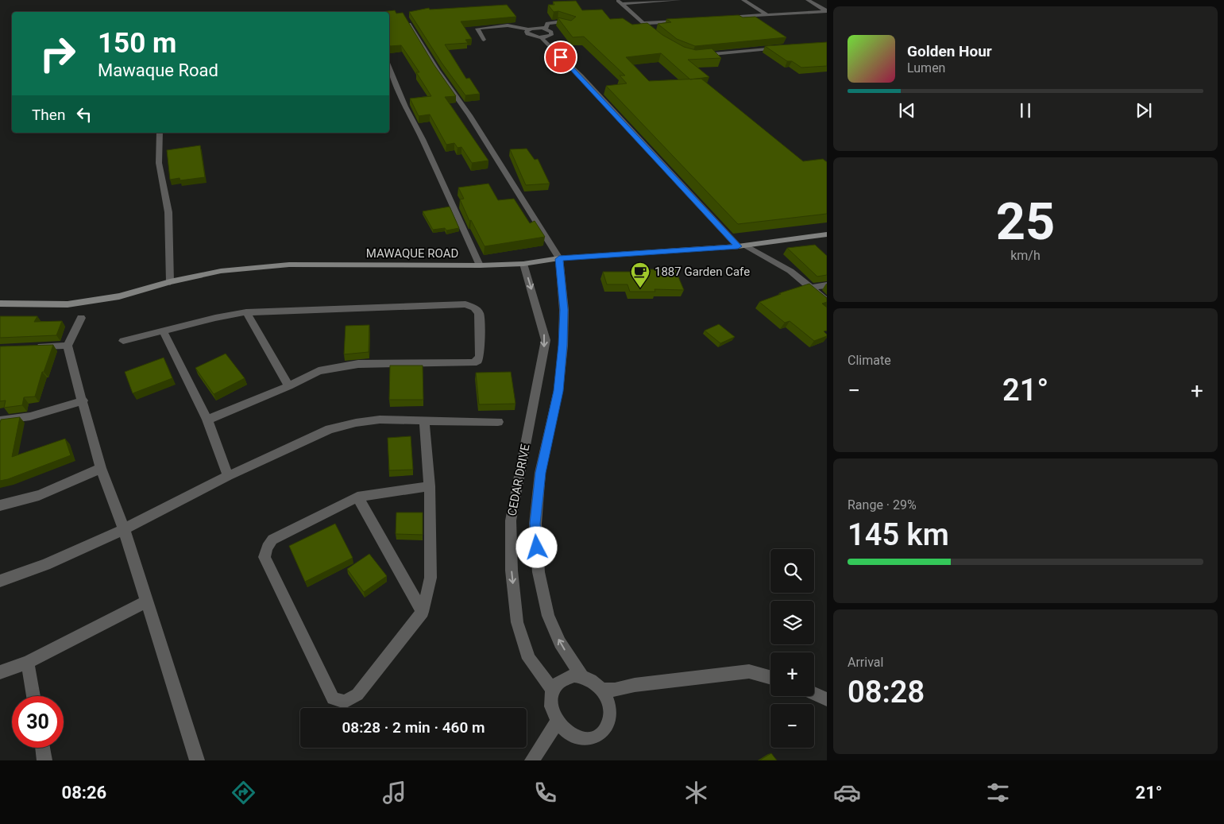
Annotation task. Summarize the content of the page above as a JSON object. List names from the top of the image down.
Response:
{
  "streets": {
    "main road": ["MAWAQUE ROAD"],
    "street": ["CEDAR DRIVE"]
  },
  "crossings": [
    ["MAWAQUE ROAD", "CEDAR DRIVE"]
  ],
  "places": {
    "cafe": ["1887 Garden Cafe"]
  },
  "page": {
    "turn": ["150 m", "Mawaque Road"],
    "song": ["Golden Hour", "Lumen"],
    "then": "Then",
    "tile": [
      ["25", "km/h"],
      "Climate",
      ["Range · 29%", "145 km"],
      ["Arrival", "08:28"]
    ],
    "heat": ["−", "21°", "+"],
    "map_buttons": ["+", "−"],
    "limit": "30",
    "trip": "08:28 · 2 min · 460 m",
    "tabs": ["08:26", "21°"]
  }
}
